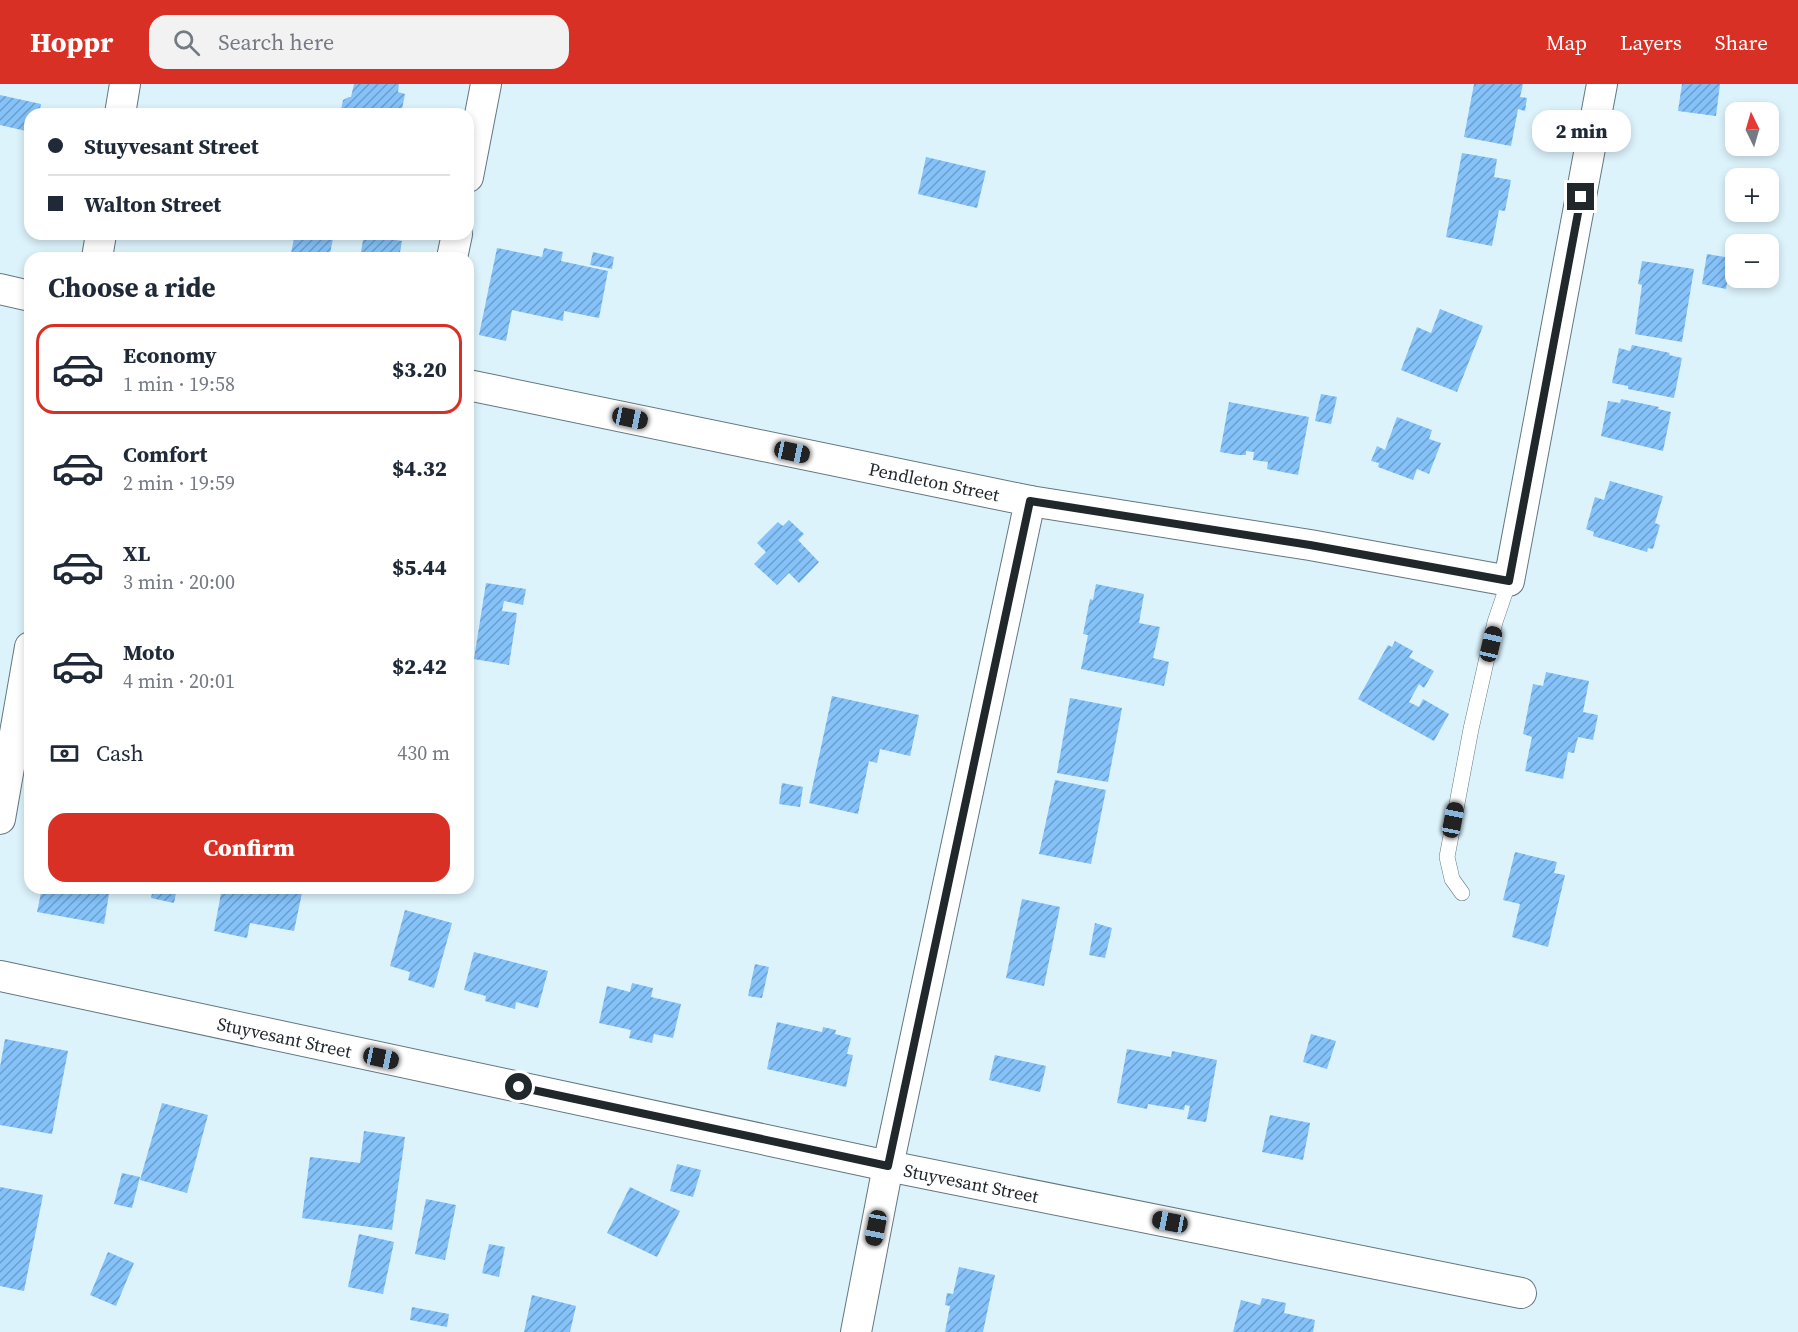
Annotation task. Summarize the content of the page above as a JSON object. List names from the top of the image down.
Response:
{
  "streets": {
    "street": ["Pendleton Street", "Stuyvesant Street"]
  },
  "north": "top",
  "page": {
    "header": "Hoppr",
    "search": "Search here",
    "nav": ["Map", "Layers", "Share"],
    "map_buttons": ["+", "−"],
    "banner": ["Stuyvesant Street", "Walton Street"],
    "bubble": "2 min",
    "heading": "Choose a ride",
    "list": [
      {
        "name": "Economy",
        "note": "1 min · 19:58",
        "value": "$3.20"
      },
      {
        "name": "Comfort",
        "note": "2 min · 19:59",
        "value": "$4.32"
      },
      {
        "name": "XL",
        "note": "3 min · 20:00",
        "value": "$5.44"
      },
      {
        "name": "Moto",
        "note": "4 min · 20:01",
        "value": "$2.42"
      }
    ],
    "pay": ["Cash", "430 m"],
    "buttons": "Confirm"
  }
}
